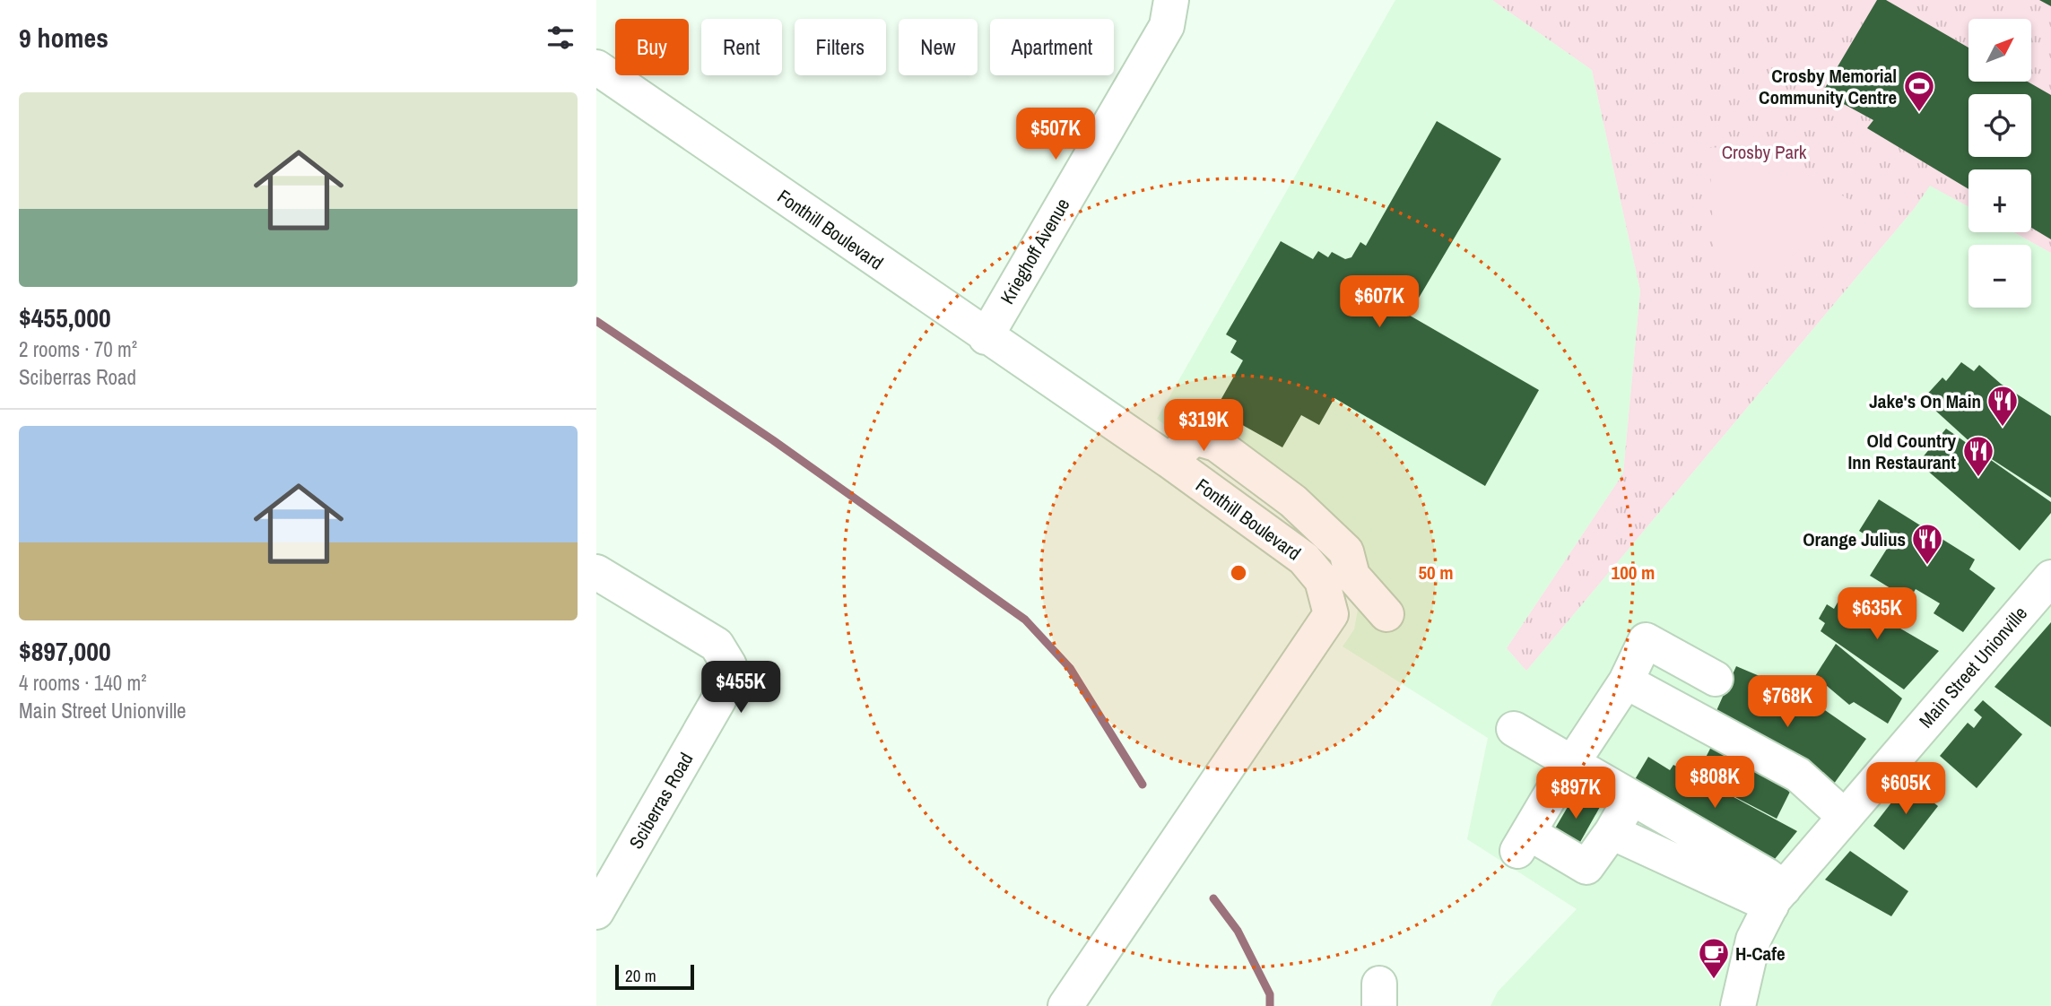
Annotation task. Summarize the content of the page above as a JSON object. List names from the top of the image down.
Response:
{
  "streets": {
    "street": [
      "Fonthill Boulevard",
      "Krieghoff Avenue",
      "Main Street Unionville",
      "Sciberras Road"
    ]
  },
  "crossings": [
    ["Fonthill Boulevard", "Krieghoff Avenue"]
  ],
  "parks": ["Crosby Park"],
  "places": {
    "sports": ["Crosby Memorial Community Centre"],
    "restaurant": ["Jake's On Main", "Old Country Inn Restaurant", "Orange Julius"],
    "cafe": ["H-Cafe"]
  },
  "scale_bar": "20 m",
  "north": "top right",
  "page": {
    "heading": "9 homes",
    "map_buttons": ["+", "−"],
    "chip": [
      "Buy",
      "Rent",
      "Filters",
      "New",
      "Apartment"
    ],
    "list": [
      {
        "name": "$455,000",
        "note": "2 rooms · 70 m² · Sciberras Road"
      },
      {
        "name": "$897,000",
        "note": "4 rooms · 140 m² · Main Street Unionville"
      }
    ],
    "price": [
      "$507K",
      "$607K",
      "$319K",
      "$635K",
      "$455K",
      "$768K",
      "$808K",
      "$605K",
      "$897K"
    ],
    "scale": "20 m"
  },
  "rings": ["50 m", "100 m"]
}
